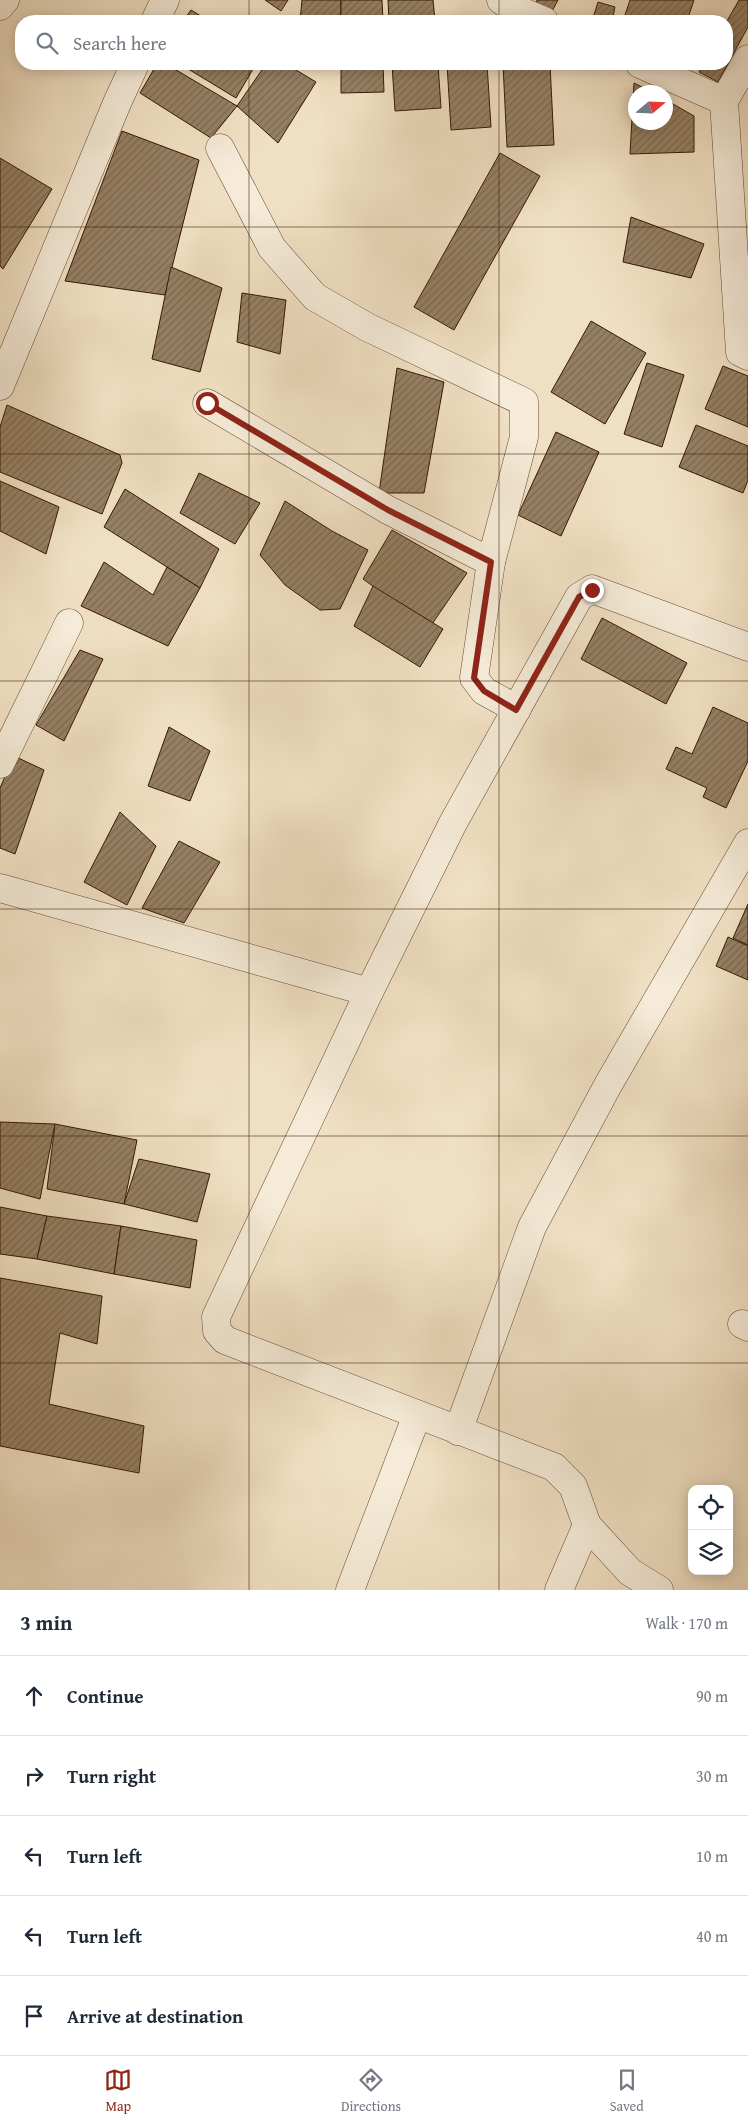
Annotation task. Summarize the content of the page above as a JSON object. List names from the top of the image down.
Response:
{
  "north": "right",
  "page": {
    "search": "Search here",
    "heading": ["3 min", "Walk · 170 m"],
    "list": [
      ["Continue", "90 m"],
      ["Turn right", "30 m"],
      ["Turn left", "10 m"],
      ["Turn left", "40 m"],
      "Arrive at destination"
    ],
    "nav": ["Map", "Directions", "Saved"]
  }
}
